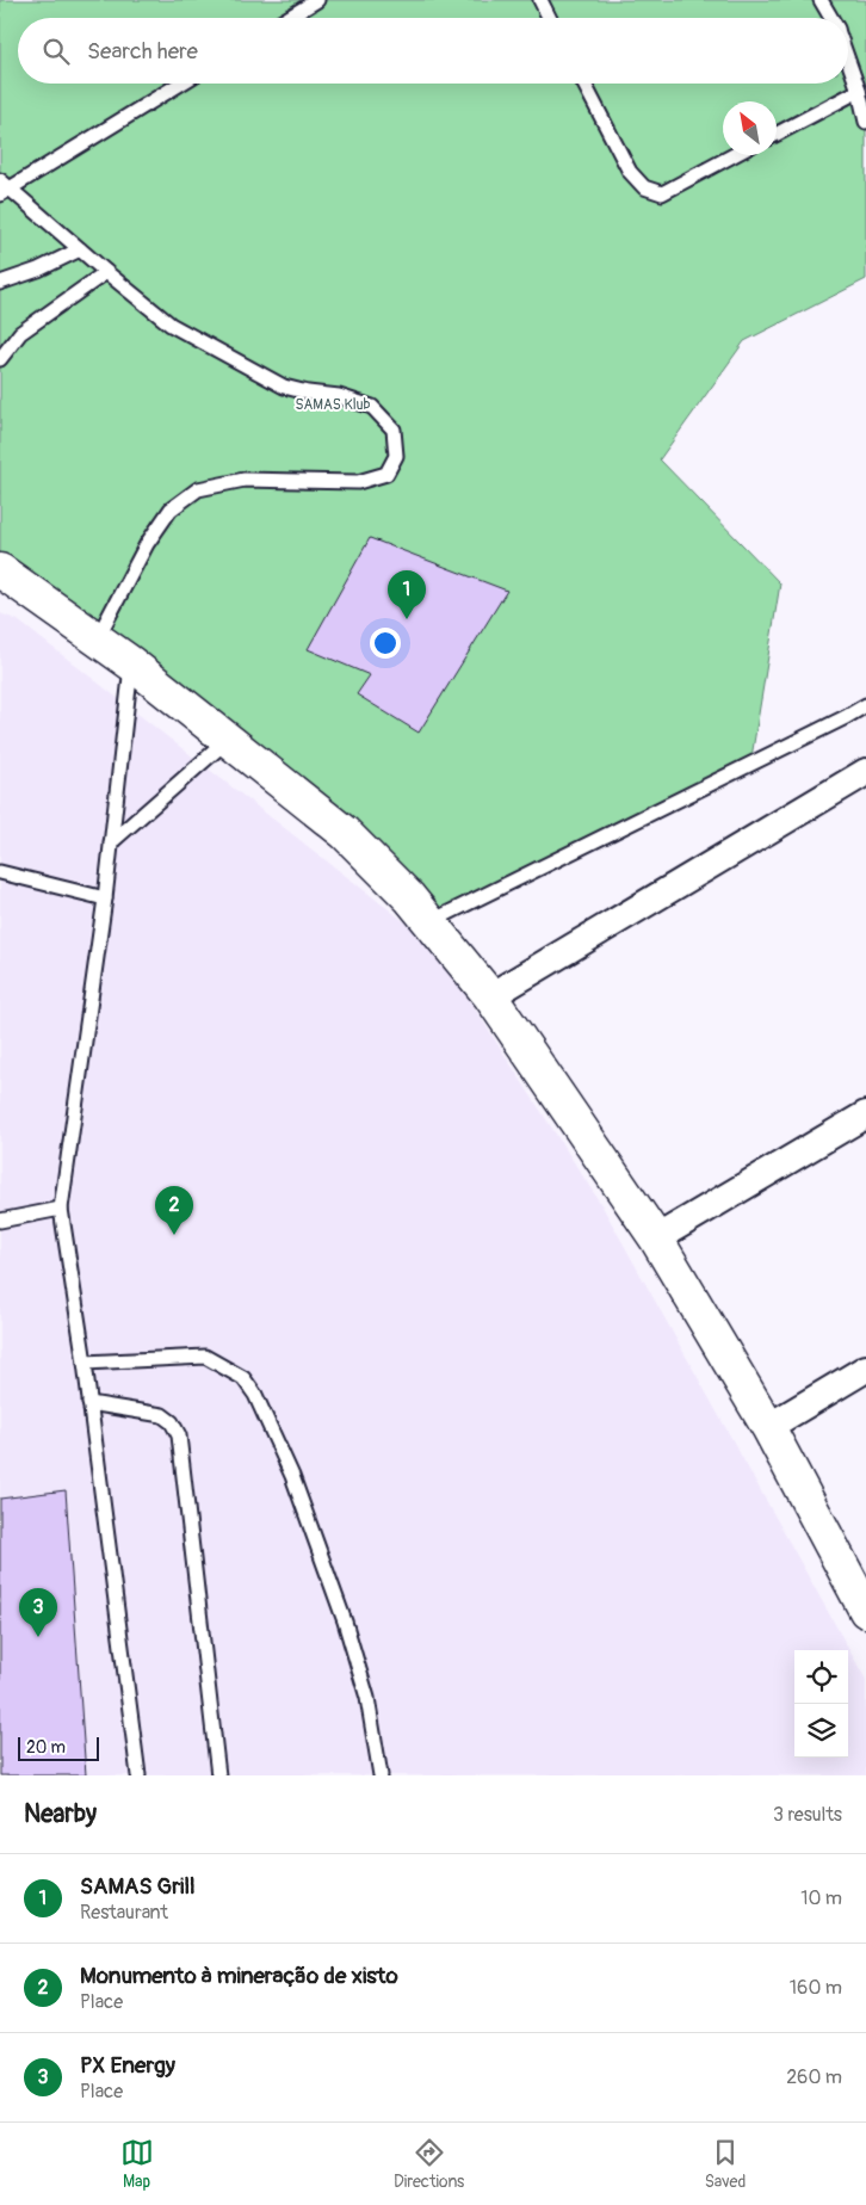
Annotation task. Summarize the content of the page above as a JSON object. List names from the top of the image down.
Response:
{
  "parks": ["SAMAS Klub"],
  "scale_bar": "20 m",
  "north": "top left",
  "page": {
    "search": "Search here",
    "pins": ["1", "2", "3"],
    "scale": "20 m",
    "heading": ["Nearby", "3 results"],
    "list": [
      {
        "mark": "1",
        "name": "SAMAS Grill",
        "note": "Restaurant",
        "value": "10 m"
      },
      {
        "mark": "2",
        "name": "Monumento à mineração de xisto",
        "note": "Place",
        "value": "160 m"
      },
      {
        "mark": "3",
        "name": "PX Energy",
        "note": "Place",
        "value": "260 m"
      }
    ],
    "nav": ["Map", "Directions", "Saved"]
  }
}
